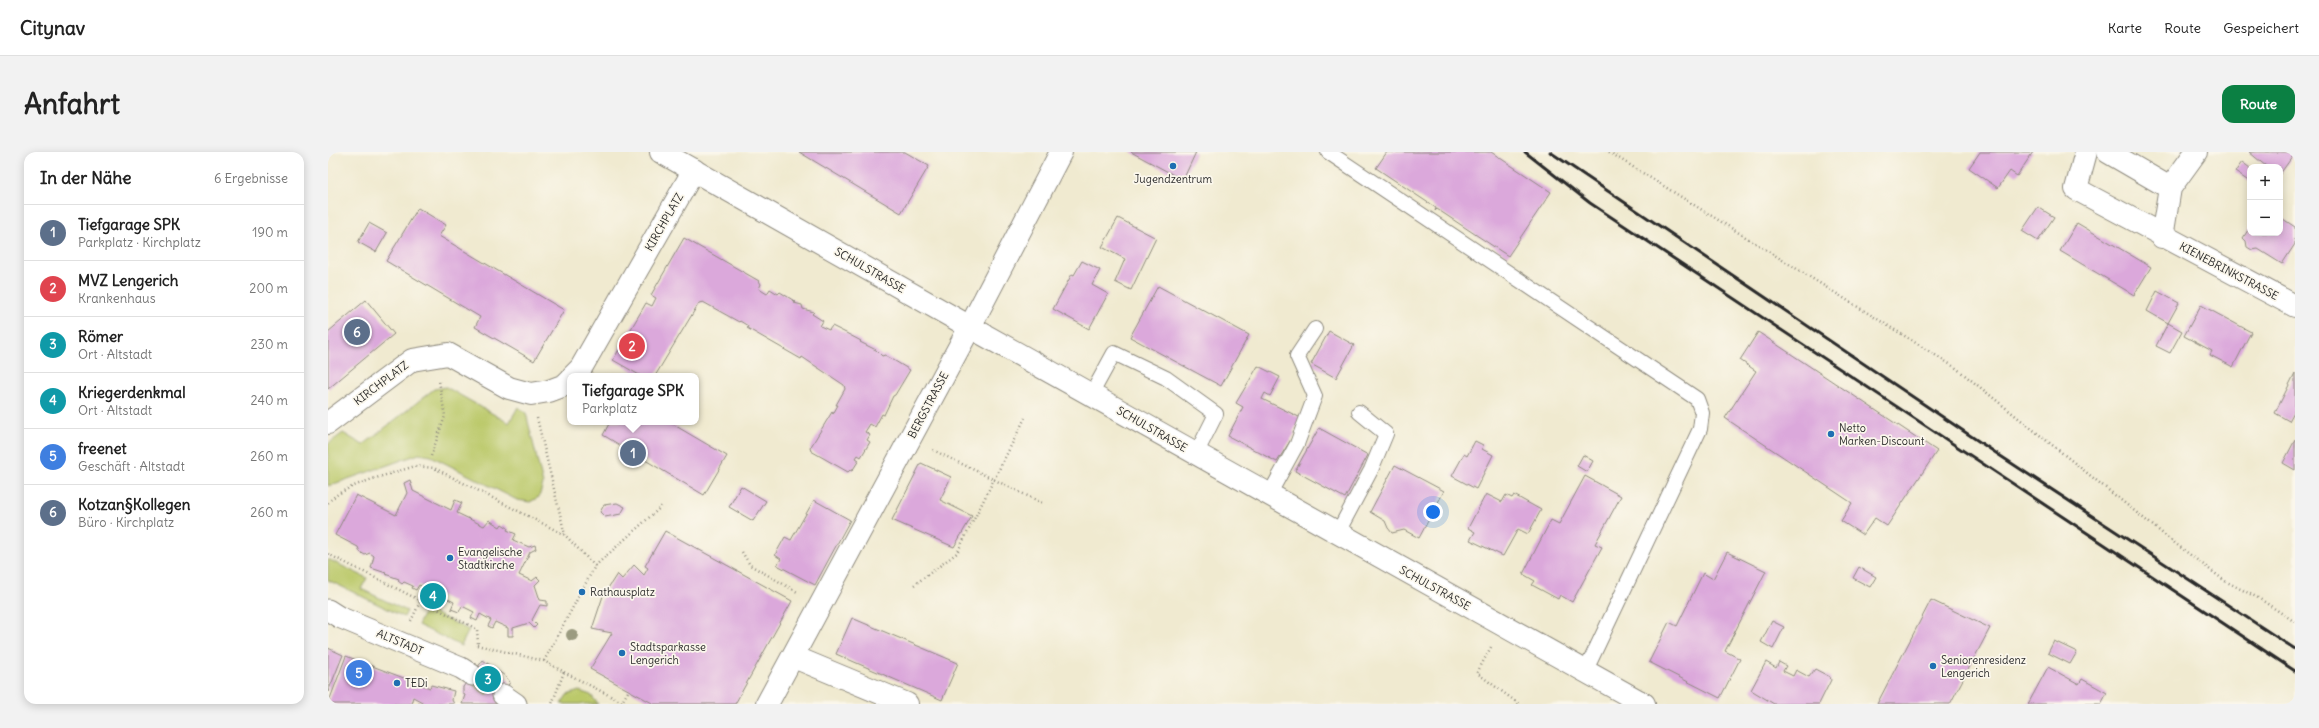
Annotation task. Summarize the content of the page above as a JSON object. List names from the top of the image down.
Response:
{
  "streets": {
    "street": [
      "KIRCHPLATZ",
      "SCHULSTRASSE",
      "KIENEBRINKSTRASSE",
      "BERGSTRASSE",
      "ALTSTADT"
    ]
  },
  "crossings": [
    ["KIRCHPLATZ", "SCHULSTRASSE"],
    ["SCHULSTRASSE", "BERGSTRASSE"]
  ],
  "places": [
    "Jugendzentrum",
    "Netto Marken-Discount",
    "Evangelische Stadtkirche",
    "Rathausplatz",
    "Stadtsparkasse Lengerich",
    "Seniorenresidenz Lengerich",
    "TEDi"
  ],
  "page": {
    "header": "Citynav",
    "nav": ["Karte", "Route", "Gespeichert"],
    "buttons": "Route",
    "title": "Anfahrt",
    "heading": ["In der Nähe", "6 Ergebnisse"],
    "map_buttons": ["+", "−"],
    "list": [
      {
        "mark": "1",
        "name": "Tiefgarage SPK",
        "note": "Parkplatz · Kirchplatz",
        "value": "190 m"
      },
      {
        "mark": "2",
        "name": "MVZ Lengerich",
        "note": "Krankenhaus",
        "value": "200 m"
      },
      {
        "mark": "3",
        "name": "Römer",
        "note": "Ort · Altstadt",
        "value": "230 m"
      },
      {
        "mark": "4",
        "name": "Kriegerdenkmal",
        "note": "Ort · Altstadt",
        "value": "240 m"
      },
      {
        "mark": "5",
        "name": "freenet",
        "note": "Geschäft · Altstadt",
        "value": "260 m"
      },
      {
        "mark": "6",
        "name": "Kotzan§Kollegen",
        "note": "Büro · Kirchplatz",
        "value": "260 m"
      }
    ],
    "pins": [
      "6",
      "2",
      "1",
      "4",
      "5",
      "3"
    ],
    "popup": ["Tiefgarage SPK", "Parkplatz"]
  }
}
